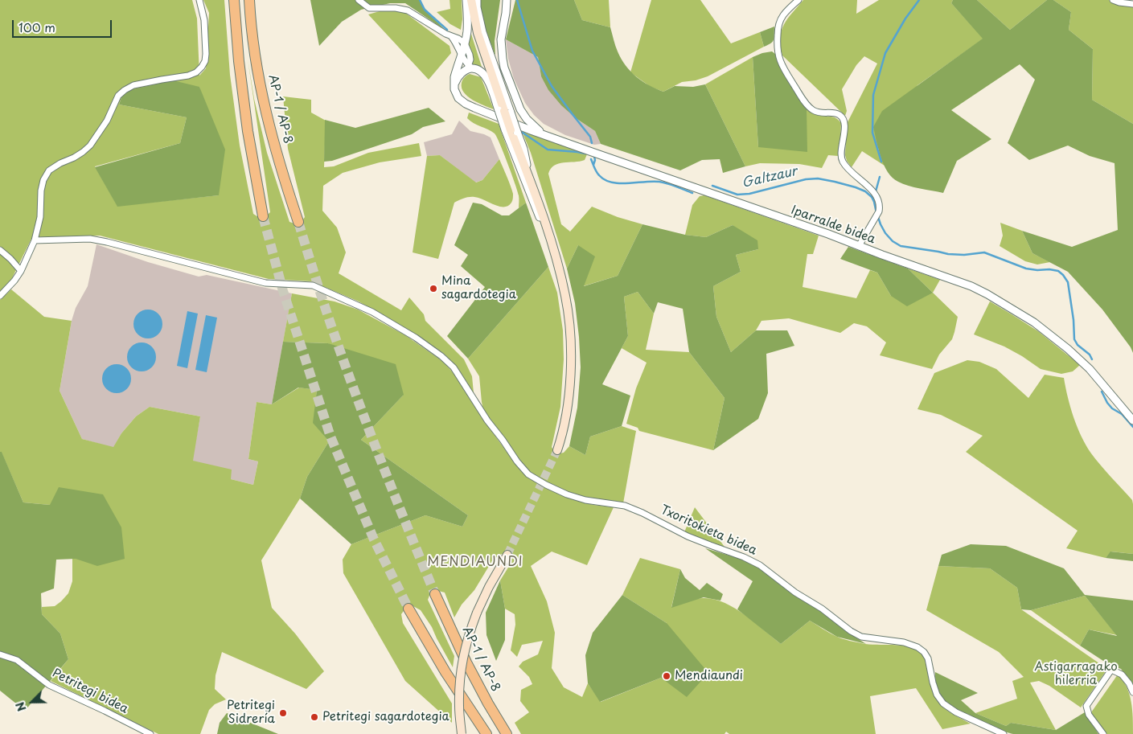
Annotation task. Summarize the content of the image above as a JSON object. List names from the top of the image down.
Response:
{
  "streets": {
    "highway": ["AP-1 / AP-8"],
    "street": ["Iparralde bidea", "Txoritokieta bidea", "Petritegi bidea"]
  },
  "districts": ["MENDIAUNDI"],
  "water": ["Galtzaur"],
  "parks": ["Astigarragako hilerria"],
  "places": [
    "Mina sagardotegia",
    "Mendiaundi",
    "Petritegi Sidrería",
    "Petritegi sagardotegia"
  ],
  "scale_bar": "100 m",
  "north": "bottom left"
}
